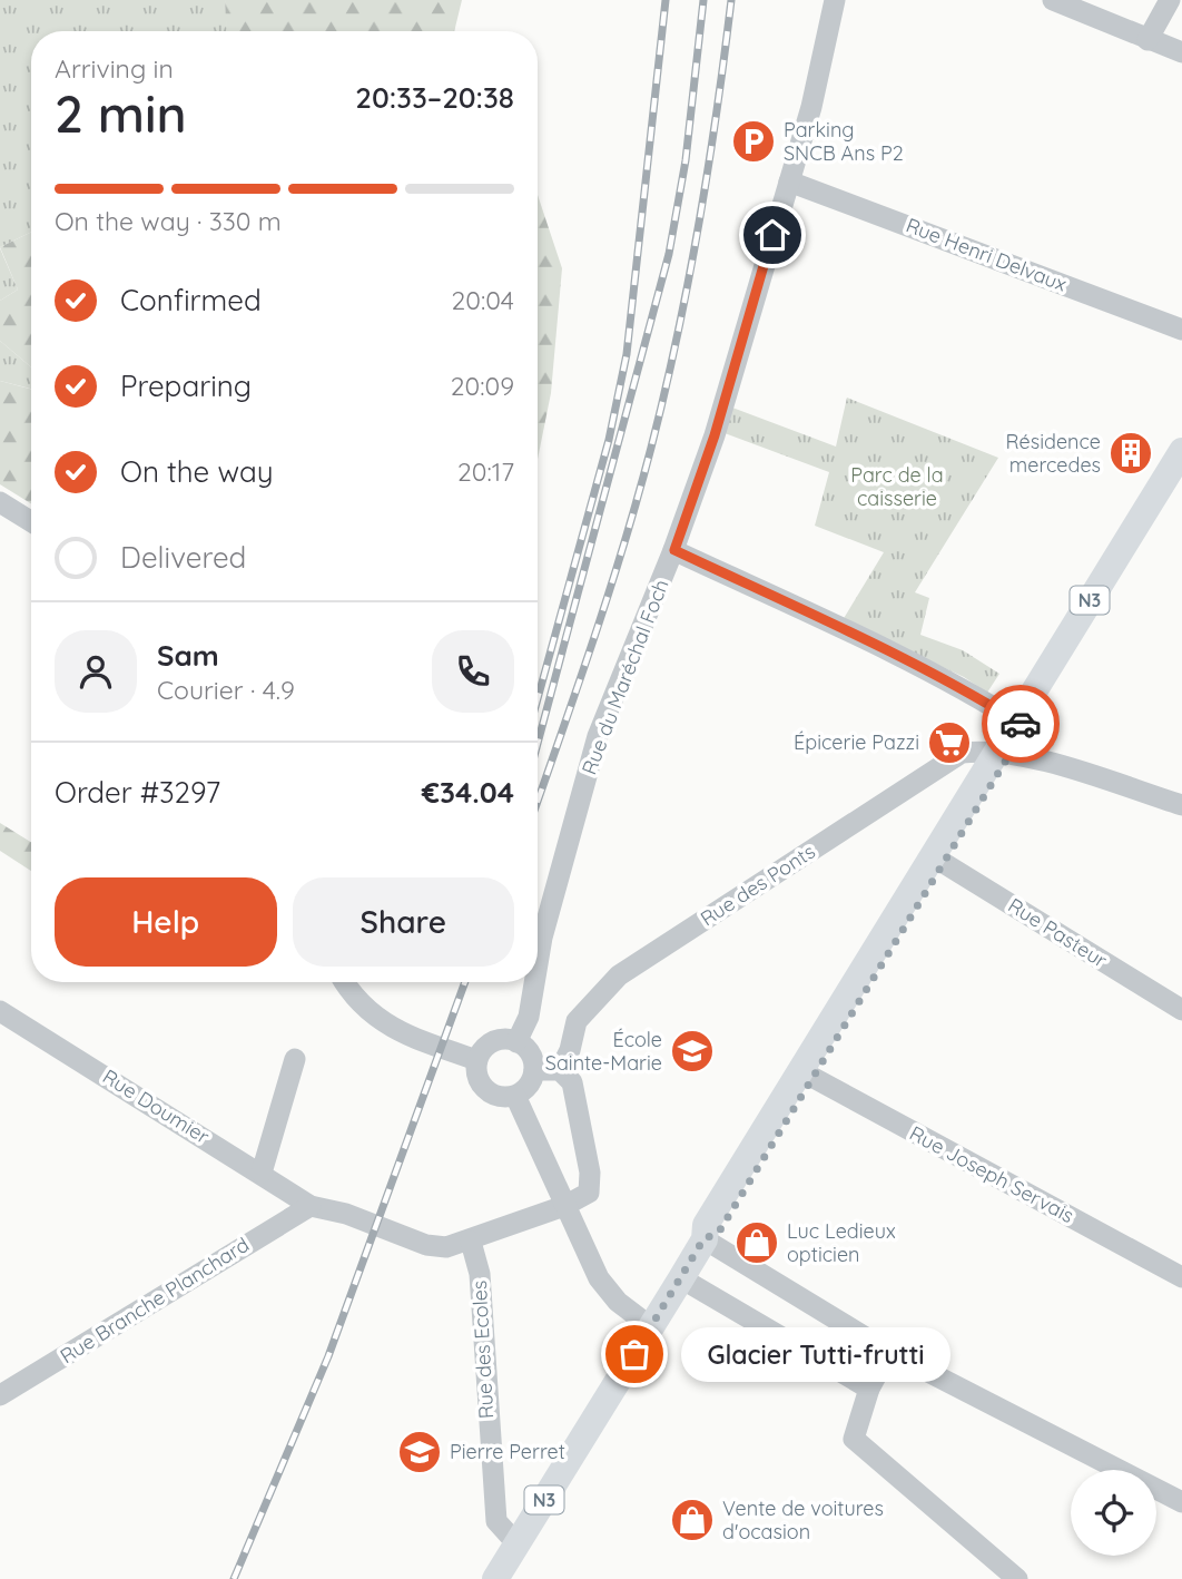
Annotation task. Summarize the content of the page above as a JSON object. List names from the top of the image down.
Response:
{
  "streets": {
    "main road": ["N3"],
    "street": [
      "Rue Henri Delvaux",
      "Rue du Maréchal Foch",
      "Rue des Ponts",
      "Rue Pasteur",
      "Rue Doumier",
      "Rue Joseph Servais",
      "Rue Branche Planchard",
      "Rue des Ecoles"
    ]
  },
  "crossings": [
    ["Rue Henri Delvaux", "Rue du Maréchal Foch"],
    ["N3", "Rue des Ponts"],
    ["N3", "Rue Pasteur"],
    ["N3", "Rue Joseph Servais"],
    ["N3", "Rue des Ecoles"],
    ["Rue Doumier", "Rue Branche Planchard"]
  ],
  "parks": ["Parc de la caisserie"],
  "places": {
    "parking": ["Parking SNCB Ans P2"],
    "building": ["Résidence mercedes"],
    "supermarket": ["Épicerie Pazzi"],
    "school or university": ["École Sainte-Marie", "Pierre Perret"],
    "shop": ["Luc Ledieux opticien", "Vente de voitures d'ocasion"],
    "other": ["Glacier Tutti-frutti"]
  },
  "page": {
    "heading": ["2 min", "Arriving in", "20:33–20:38"],
    "panel": [
      "Sam",
      "Courier · 4.9",
      "Order #3297",
      "€34.04"
    ],
    "bar": "On the way · 330 m",
    "list": [
      ["Confirmed", "20:04"],
      ["Preparing", "20:09"],
      ["On the way", "20:17"],
      "Delivered"
    ],
    "buttons": ["Help", "Share"],
    "bubble": "Glacier Tutti-frutti"
  }
}
